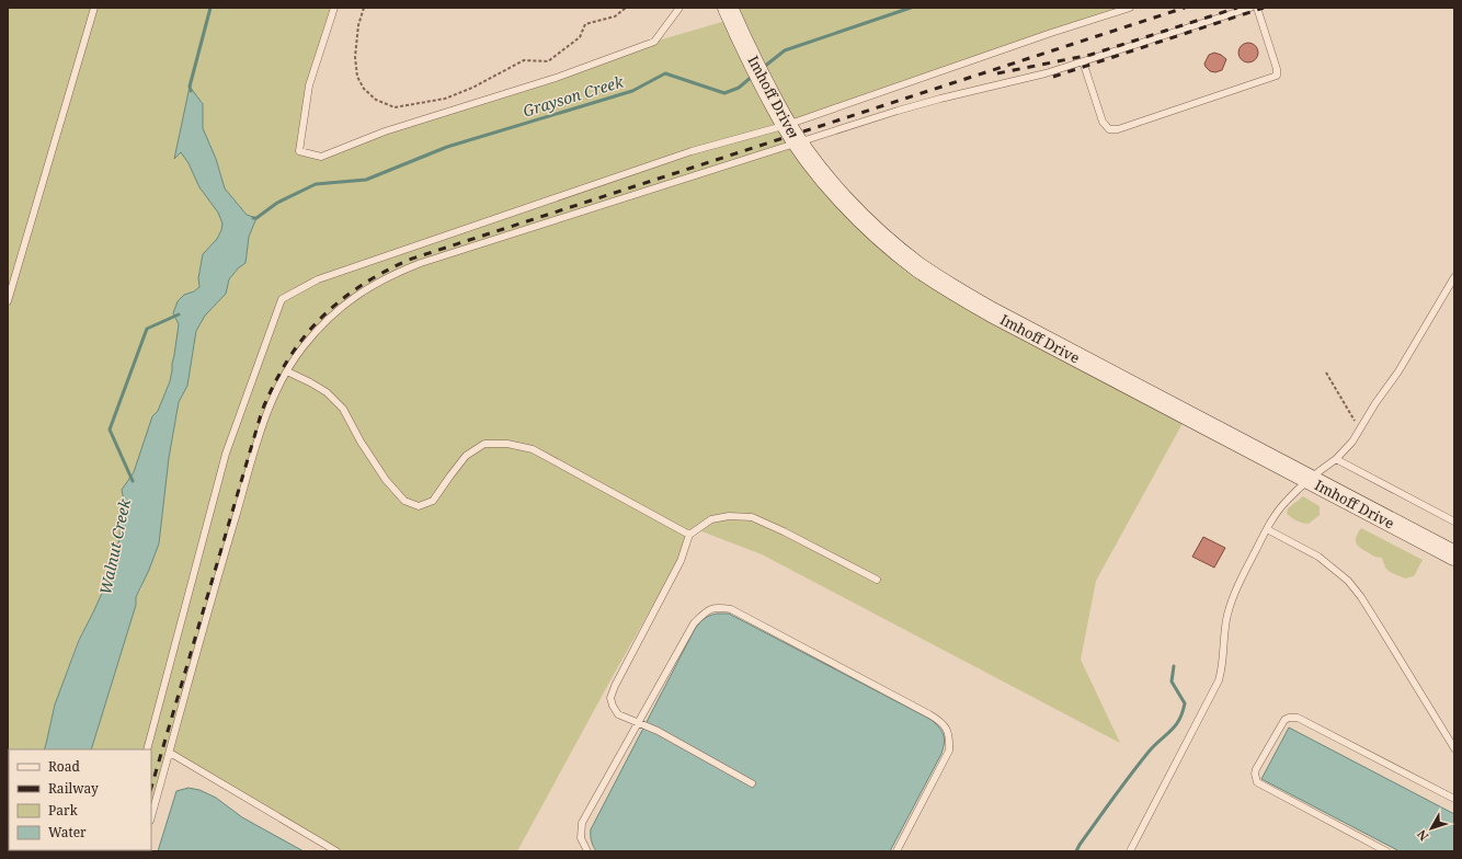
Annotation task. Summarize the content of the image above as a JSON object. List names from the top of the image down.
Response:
{
  "streets": {
    "street": ["Imhoff Drive"]
  },
  "water": ["Grayson Creek", "Walnut Creek"],
  "legend": [
    "Road",
    "Railway",
    "Park",
    "Water"
  ],
  "north": "bottom left"
}
